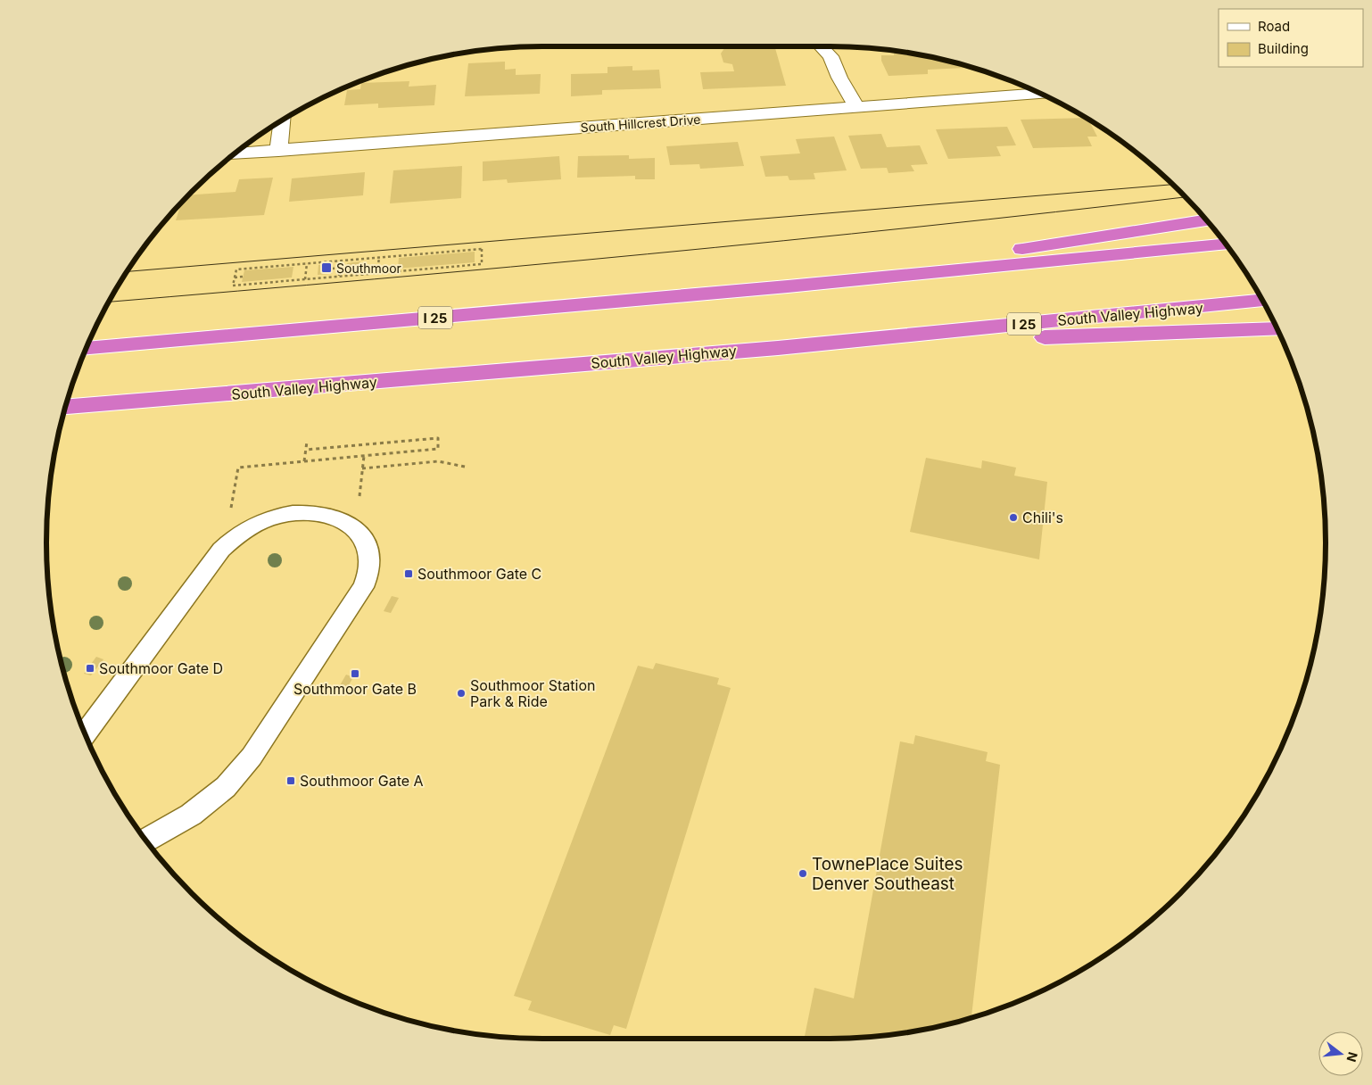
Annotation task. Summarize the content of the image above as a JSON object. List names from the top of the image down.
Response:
{
  "streets": {
    "highway": ["South Valley Highway", "I 25"],
    "street": ["South Hillcrest Drive"]
  },
  "places": {
    "transit": [
      "Southmoor",
      "Southmoor Gate C",
      "Southmoor Gate D",
      "Southmoor Gate B",
      "Southmoor Gate A"
    ],
    "other": ["Chili's", "Southmoor Station Park & Ride", "TownePlace Suites Denver Southeast"]
  },
  "legend": ["Road", "Building"],
  "north": "right"
}
